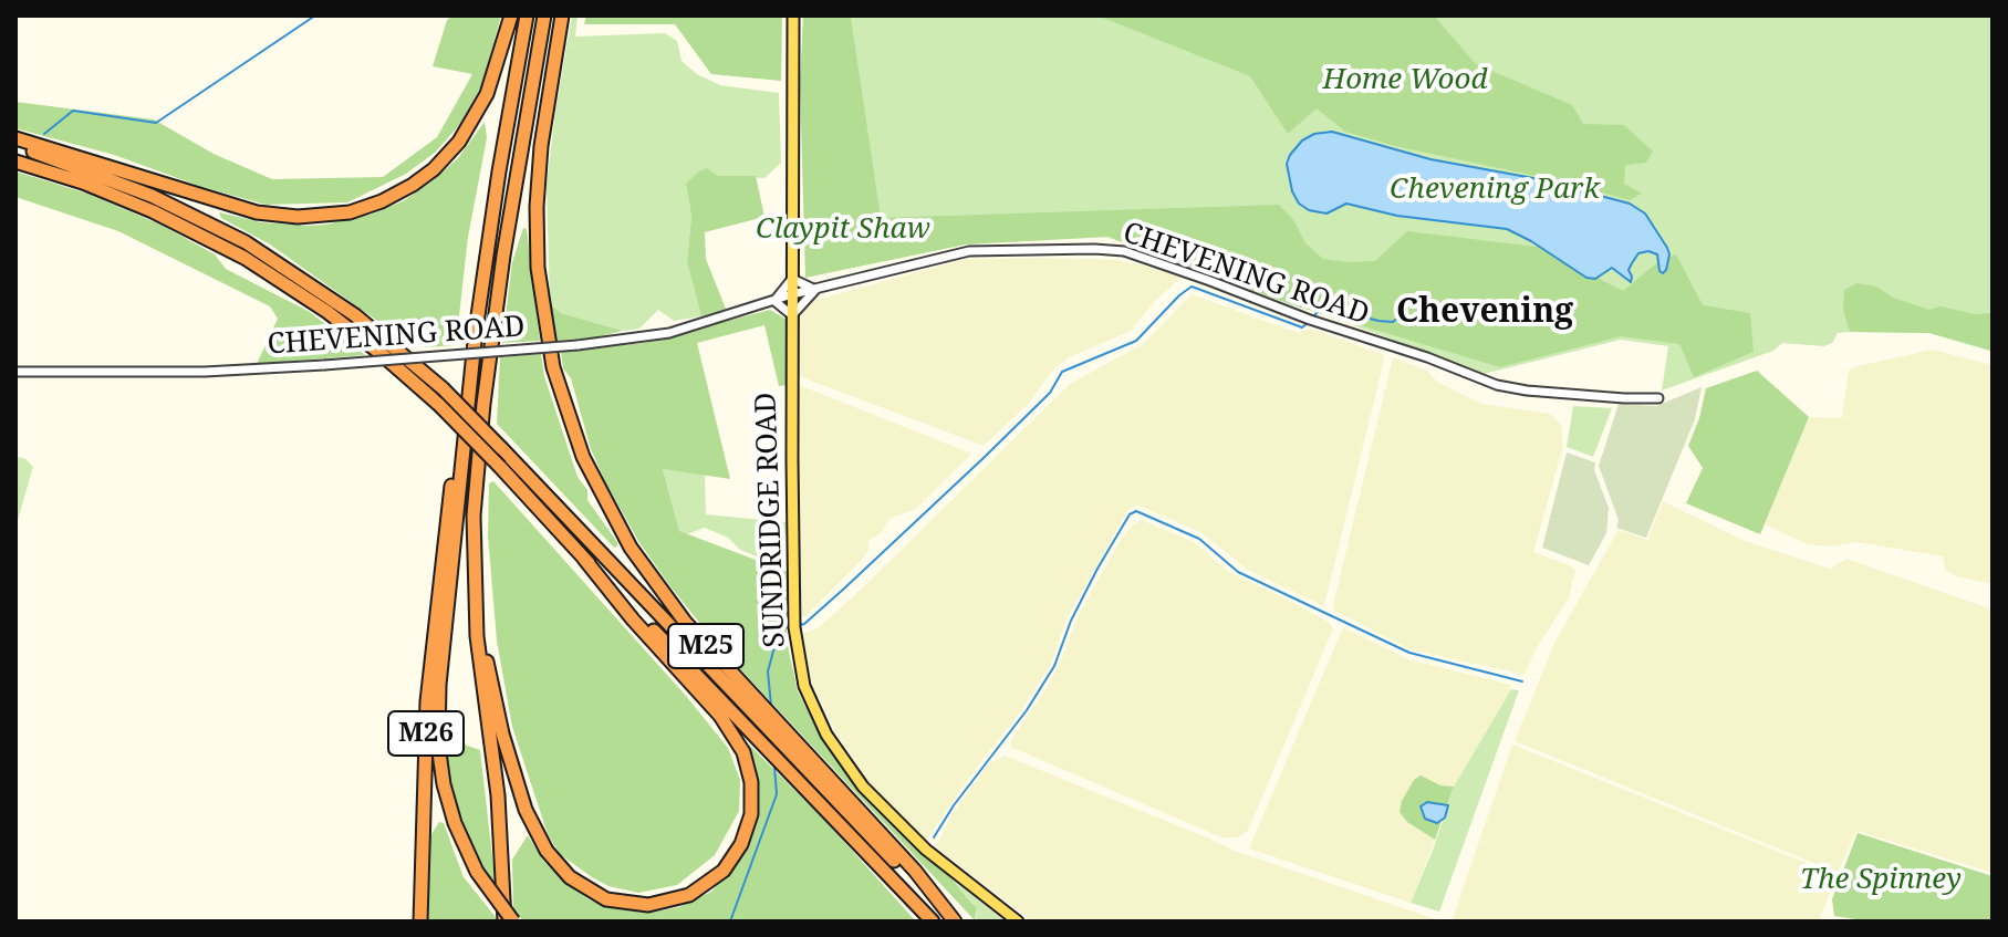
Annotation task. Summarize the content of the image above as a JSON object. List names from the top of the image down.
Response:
{
  "streets": {
    "highway": ["M25", "M26"],
    "main road": ["SUNDRIDGE ROAD"],
    "street": ["CHEVENING ROAD"]
  },
  "crossings": [
    ["CHEVENING ROAD", "SUNDRIDGE ROAD"],
    ["M25", "M26"]
  ],
  "districts": ["Chevening"],
  "parks": [
    "Home Wood",
    "Chevening Park",
    "Claypit Shaw",
    "The Spinney"
  ]
}
